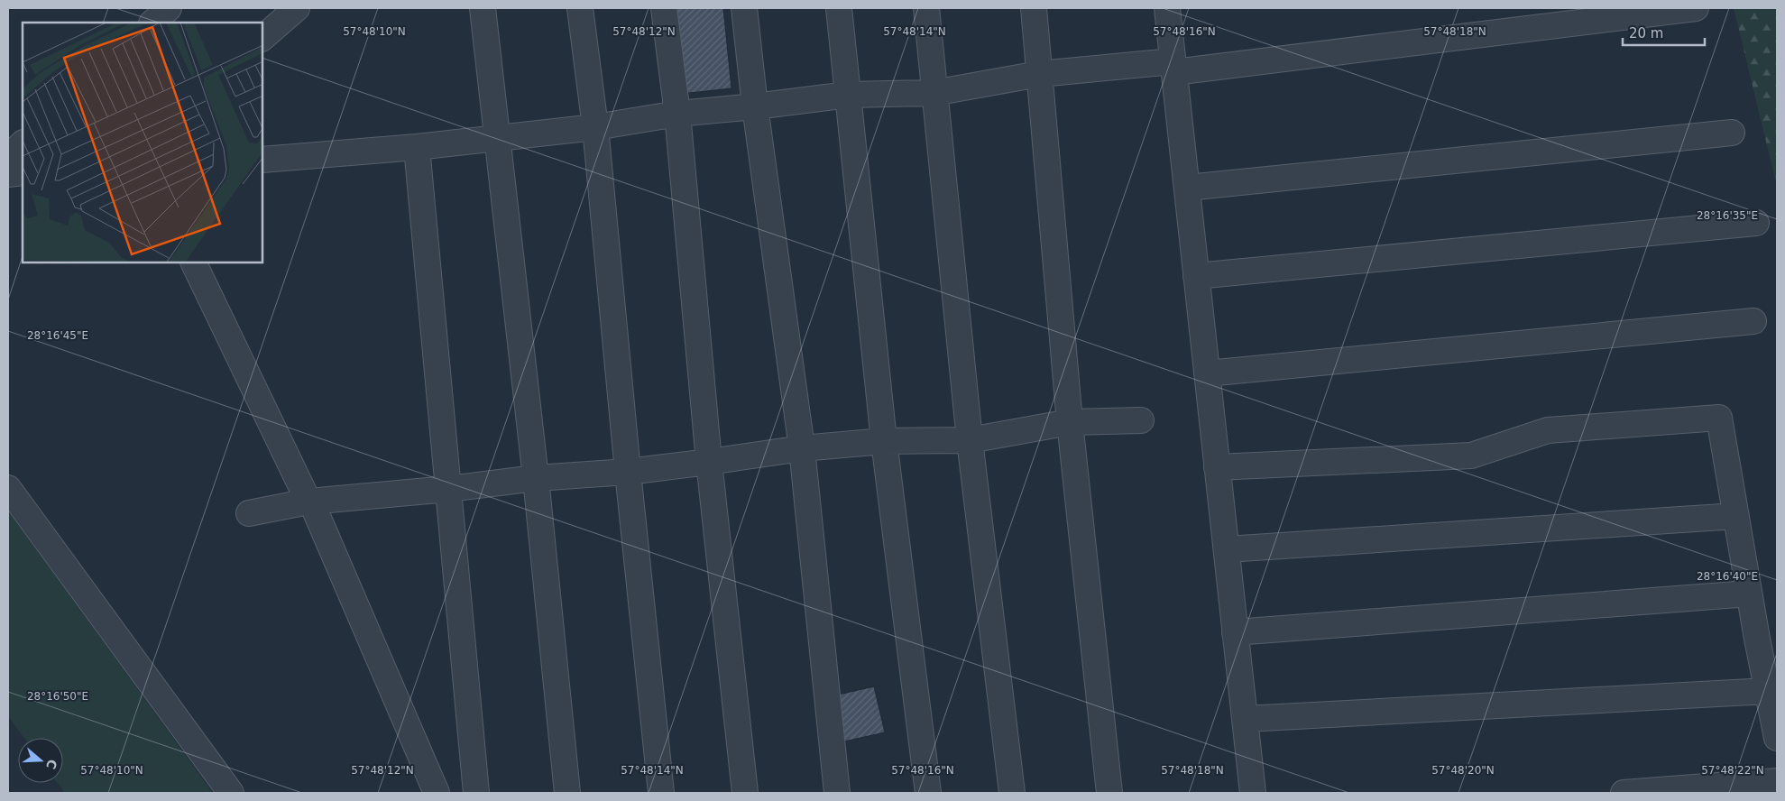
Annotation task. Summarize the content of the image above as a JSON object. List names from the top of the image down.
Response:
{
  "scale_bar": "20 m",
  "north": "right",
  "coordinates": [
    "57°48'10\"N",
    "57°48'14\"N",
    "57°48'16\"N",
    "57°48'12\"N",
    "57°48'18\"N",
    "28°16'35\"E",
    "28°16'45\"E",
    "28°16'40\"E",
    "28°16'50\"E",
    "57°48'20\"N",
    "57°48'22\"N"
  ]
}
